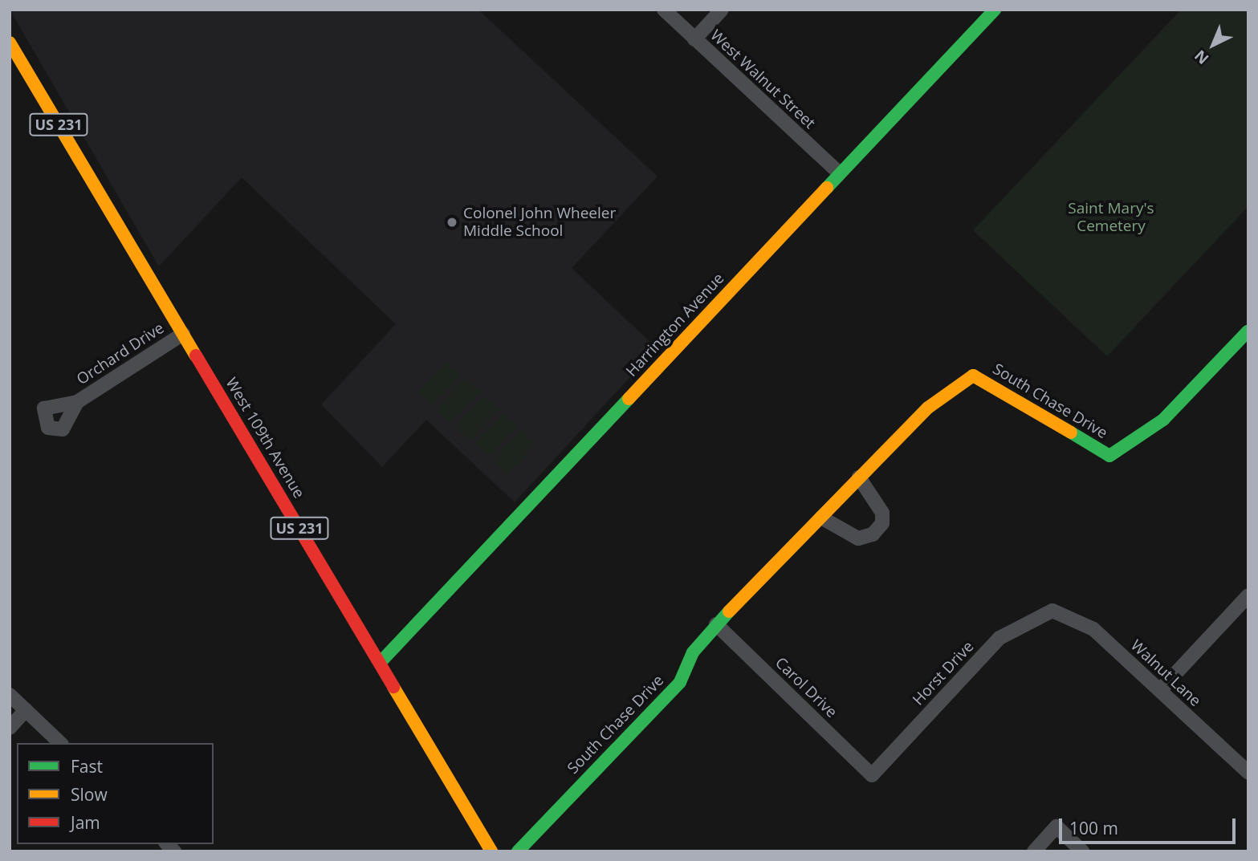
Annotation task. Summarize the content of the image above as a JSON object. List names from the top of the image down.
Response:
{
  "streets": {
    "street": [
      "West Walnut Street",
      "US 231",
      "Harrington Avenue",
      "Orchard Drive",
      "South Chase Drive",
      "West 109th Avenue",
      "Horst Drive",
      "Walnut Lane",
      "Carol Drive"
    ]
  },
  "crossings": [
    ["West Walnut Street", "Harrington Avenue"],
    ["Harrington Avenue", "West 109th Avenue"],
    ["Orchard Drive", "West 109th Avenue"],
    ["South Chase Drive", "Carol Drive"],
    ["Horst Drive", "Walnut Lane"],
    ["Horst Drive", "Carol Drive"]
  ],
  "parks": ["Saint Mary's Cemetery"],
  "places": ["Colonel John Wheeler Middle School"],
  "legend": ["Fast", "Slow", "Jam"],
  "scale_bar": "100 m",
  "north": "bottom left"
}
